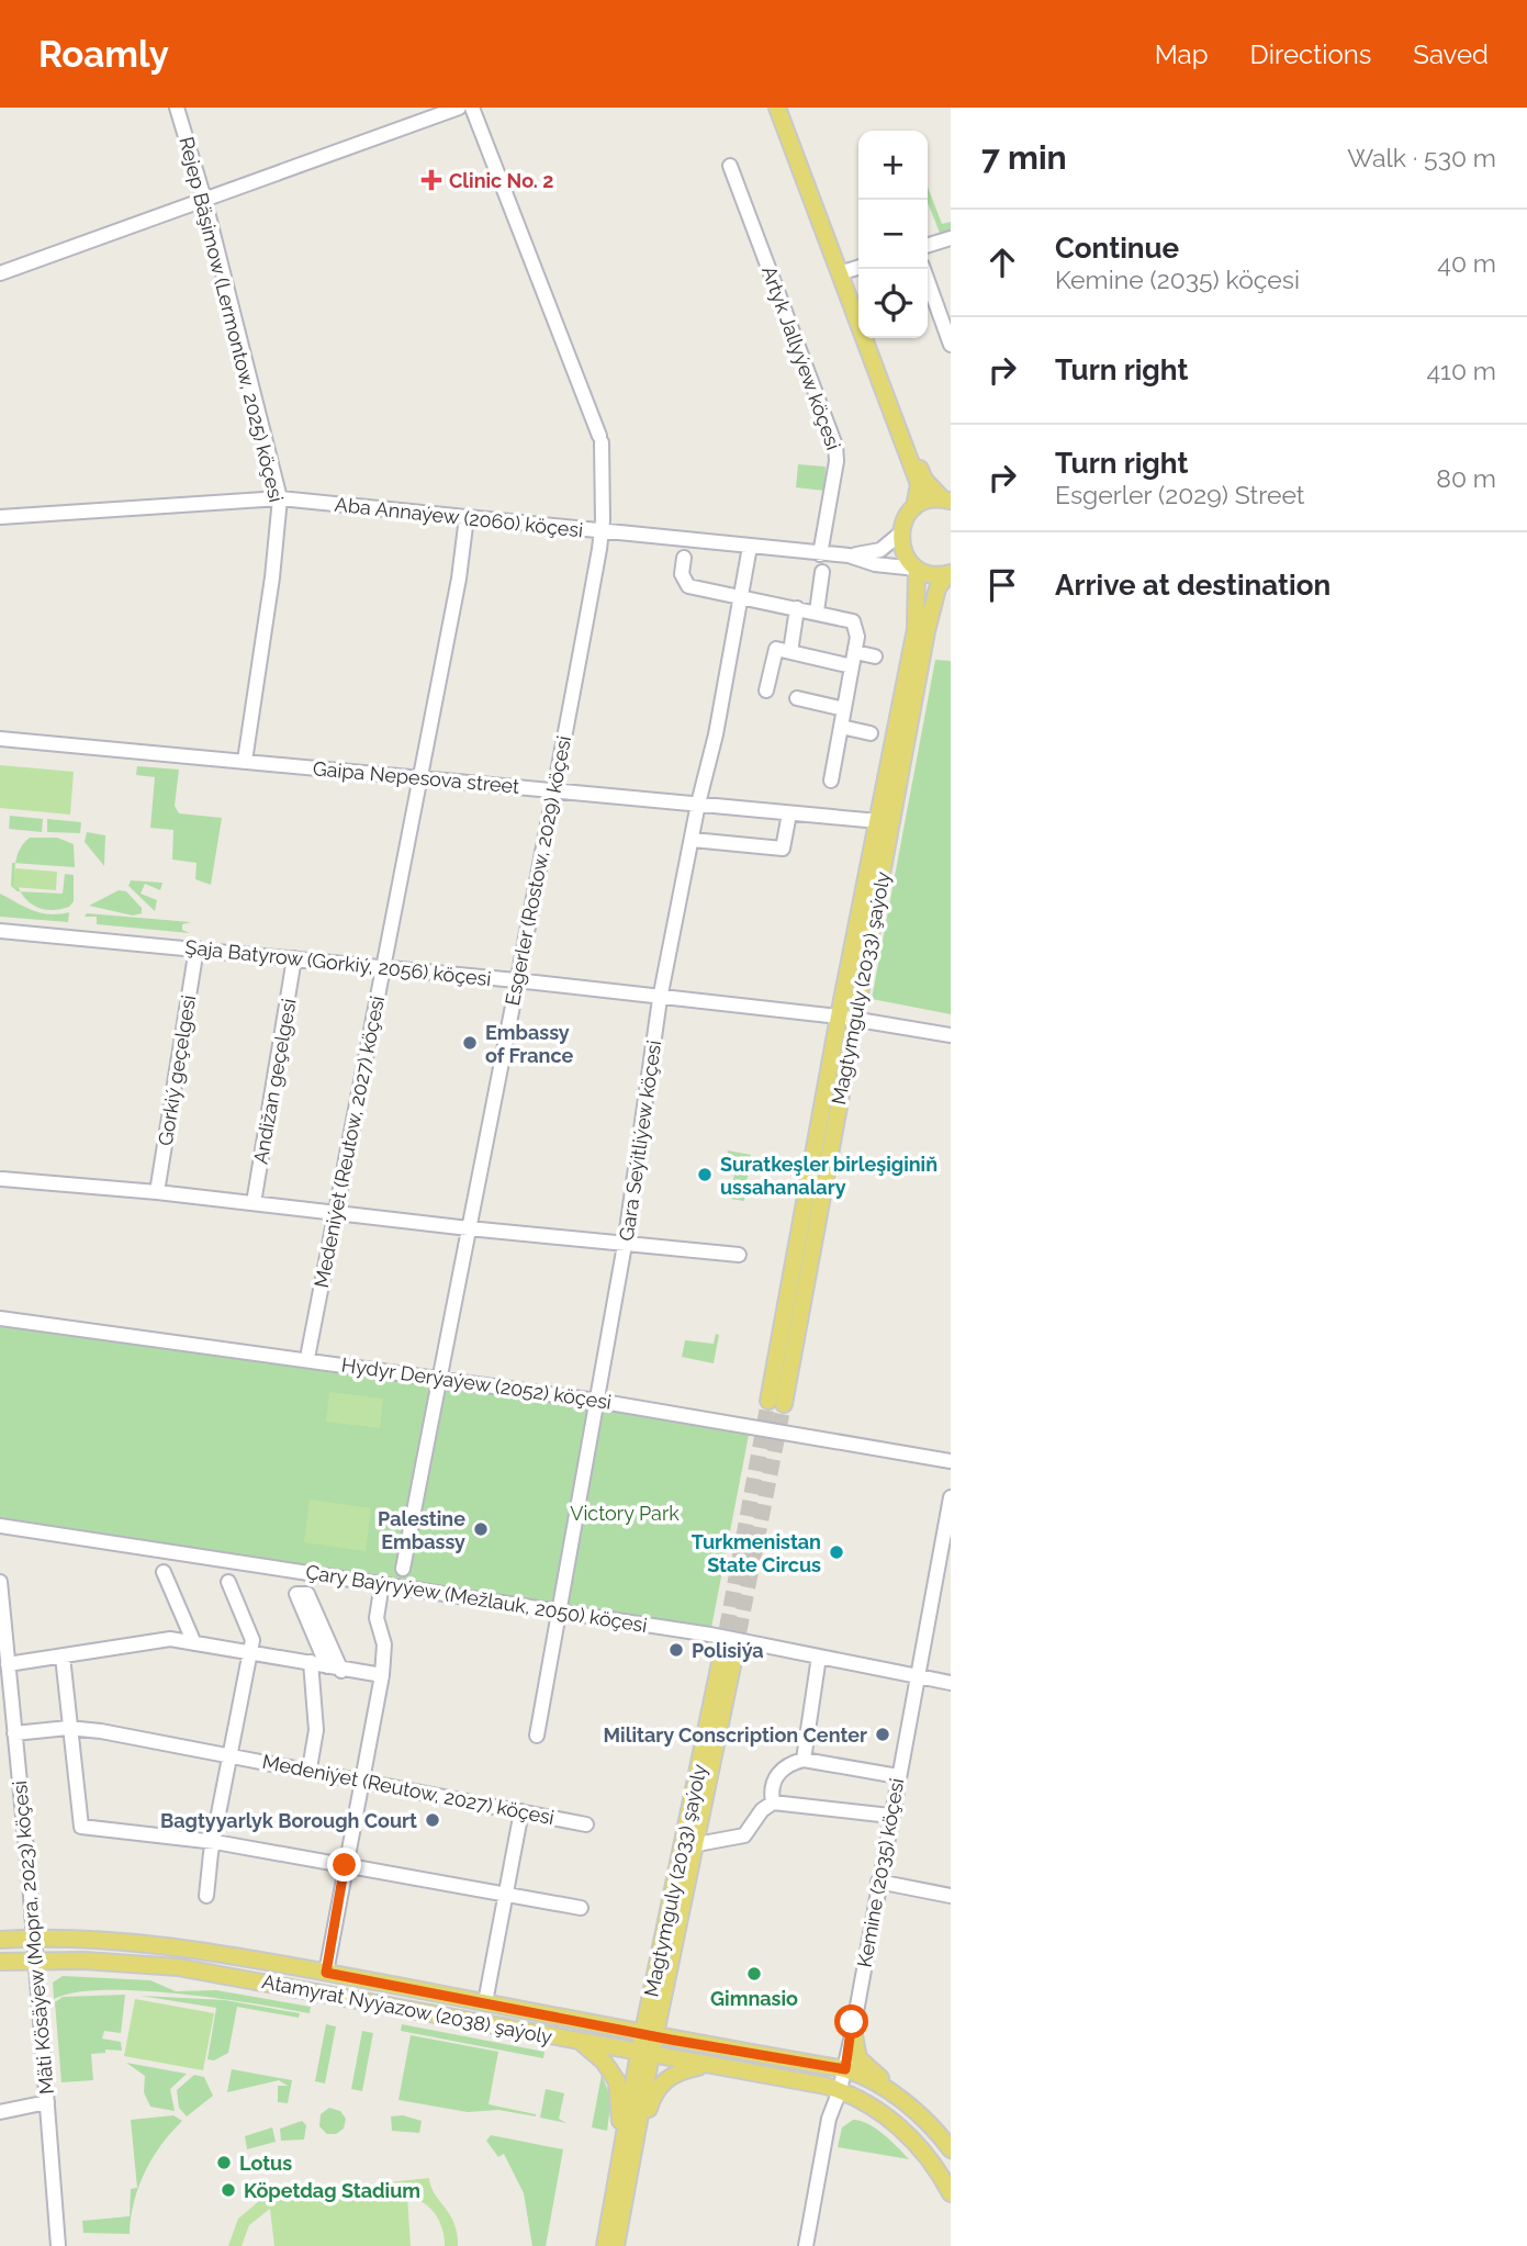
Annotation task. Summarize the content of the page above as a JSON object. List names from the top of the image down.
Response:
{
  "streets": {
    "main road": ["Magtymguly (2033) şaýoly", "Atamyrat Nyýazow (2038) şaýoly"],
    "street": [
      "Rejep Bäşimow (Lermontow, 2025) köçesi",
      "Artyk Jallyýew köçesi",
      "Aba Annaýew (2060) köçesi",
      "Gaipa Nepesova street",
      "Esgerler (Rostow, 2029) köçesi",
      "Şaja Batyrow (Gorkiý, 2056) köçesi",
      "Gorkiý geçelgesi",
      "Andižan geçelgesi",
      "Gara Seýitliýew köçesi",
      "Medeniýet (Reutow, 2027) köçesi",
      "Hydyr Derýaýew (2052) köçesi",
      "Çary Baýryýew (Mežlauk, 2050) köçesi",
      "Kemine (2035) köçesi",
      "Mäti Kösäýew (Mopra, 2023) köçesi"
    ]
  },
  "crossings": [
    ["Rejep Bäşimow (Lermontow, 2025) köçesi", "Aba Annaýew (2060) köçesi"],
    ["Rejep Bäşimow (Lermontow, 2025) köçesi", "Gaipa Nepesova street"],
    ["Artyk Jallyýew köçesi", "Aba Annaýew (2060) köçesi"],
    ["Aba Annaýew (2060) köçesi", "Esgerler (Rostow, 2029) köçesi"],
    ["Aba Annaýew (2060) köçesi", "Magtymguly (2033) şaýoly"],
    ["Aba Annaýew (2060) köçesi", "Gara Seýitliýew köçesi"],
    ["Aba Annaýew (2060) köçesi", "Medeniýet (Reutow, 2027) köçesi"],
    ["Gaipa Nepesova street", "Esgerler (Rostow, 2029) köçesi"],
    ["Gaipa Nepesova street", "Magtymguly (2033) şaýoly"],
    ["Gaipa Nepesova street", "Gara Seýitliýew köçesi"],
    ["Gaipa Nepesova street", "Medeniýet (Reutow, 2027) köçesi"],
    ["Esgerler (Rostow, 2029) köçesi", "Şaja Batyrow (Gorkiý, 2056) köçesi"],
    ["Esgerler (Rostow, 2029) köçesi", "Hydyr Derýaýew (2052) köçesi"],
    ["Şaja Batyrow (Gorkiý, 2056) köçesi", "Magtymguly (2033) şaýoly"],
    ["Şaja Batyrow (Gorkiý, 2056) köçesi", "Gorkiý geçelgesi"],
    ["Şaja Batyrow (Gorkiý, 2056) köçesi", "Andižan geçelgesi"],
    ["Şaja Batyrow (Gorkiý, 2056) köçesi", "Gara Seýitliýew köçesi"],
    ["Şaja Batyrow (Gorkiý, 2056) köçesi", "Medeniýet (Reutow, 2027) köçesi"],
    ["Magtymguly (2033) şaýoly", "Atamyrat Nyýazow (2038) şaýoly"],
    ["Gara Seýitliýew köçesi", "Hydyr Derýaýew (2052) köçesi"],
    ["Gara Seýitliýew köçesi", "Çary Baýryýew (Mežlauk, 2050) köçesi"],
    ["Medeniýet (Reutow, 2027) köçesi", "Hydyr Derýaýew (2052) köçesi"],
    ["Medeniýet (Reutow, 2027) köçesi", "Mäti Kösäýew (Mopra, 2023) köçesi"],
    ["Çary Baýryýew (Mežlauk, 2050) köçesi", "Kemine (2035) köçesi"],
    ["Kemine (2035) köçesi", "Atamyrat Nyýazow (2038) şaýoly"],
    ["Mäti Kösäýew (Mopra, 2023) köçesi", "Atamyrat Nyýazow (2038) şaýoly"]
  ],
  "parks": ["Victory Park"],
  "places": {
    "health": ["Clinic No. 2"],
    "other": [
      "Embassy of France",
      "Suratkeşler birleşiginiň ussahanalary",
      "Palestine Embassy",
      "Turkmenistan State Circus",
      "Polisiýa",
      "Military Conscription Center",
      "Bagtyyarlyk Borough Court",
      "Gimnasio",
      "Lotus",
      "Köpetdag Stadium"
    ]
  },
  "page": {
    "header": "Roamly",
    "nav": ["Map", "Directions", "Saved"],
    "heading": ["7 min", "Walk · 530 m"],
    "map_buttons": ["+", "−"],
    "list": [
      ["Continue", "Kemine (2035) köçesi", "40 m"],
      ["Turn right", "410 m"],
      ["Turn right", "Esgerler (2029) Street", "80 m"],
      "Arrive at destination"
    ]
  }
}
